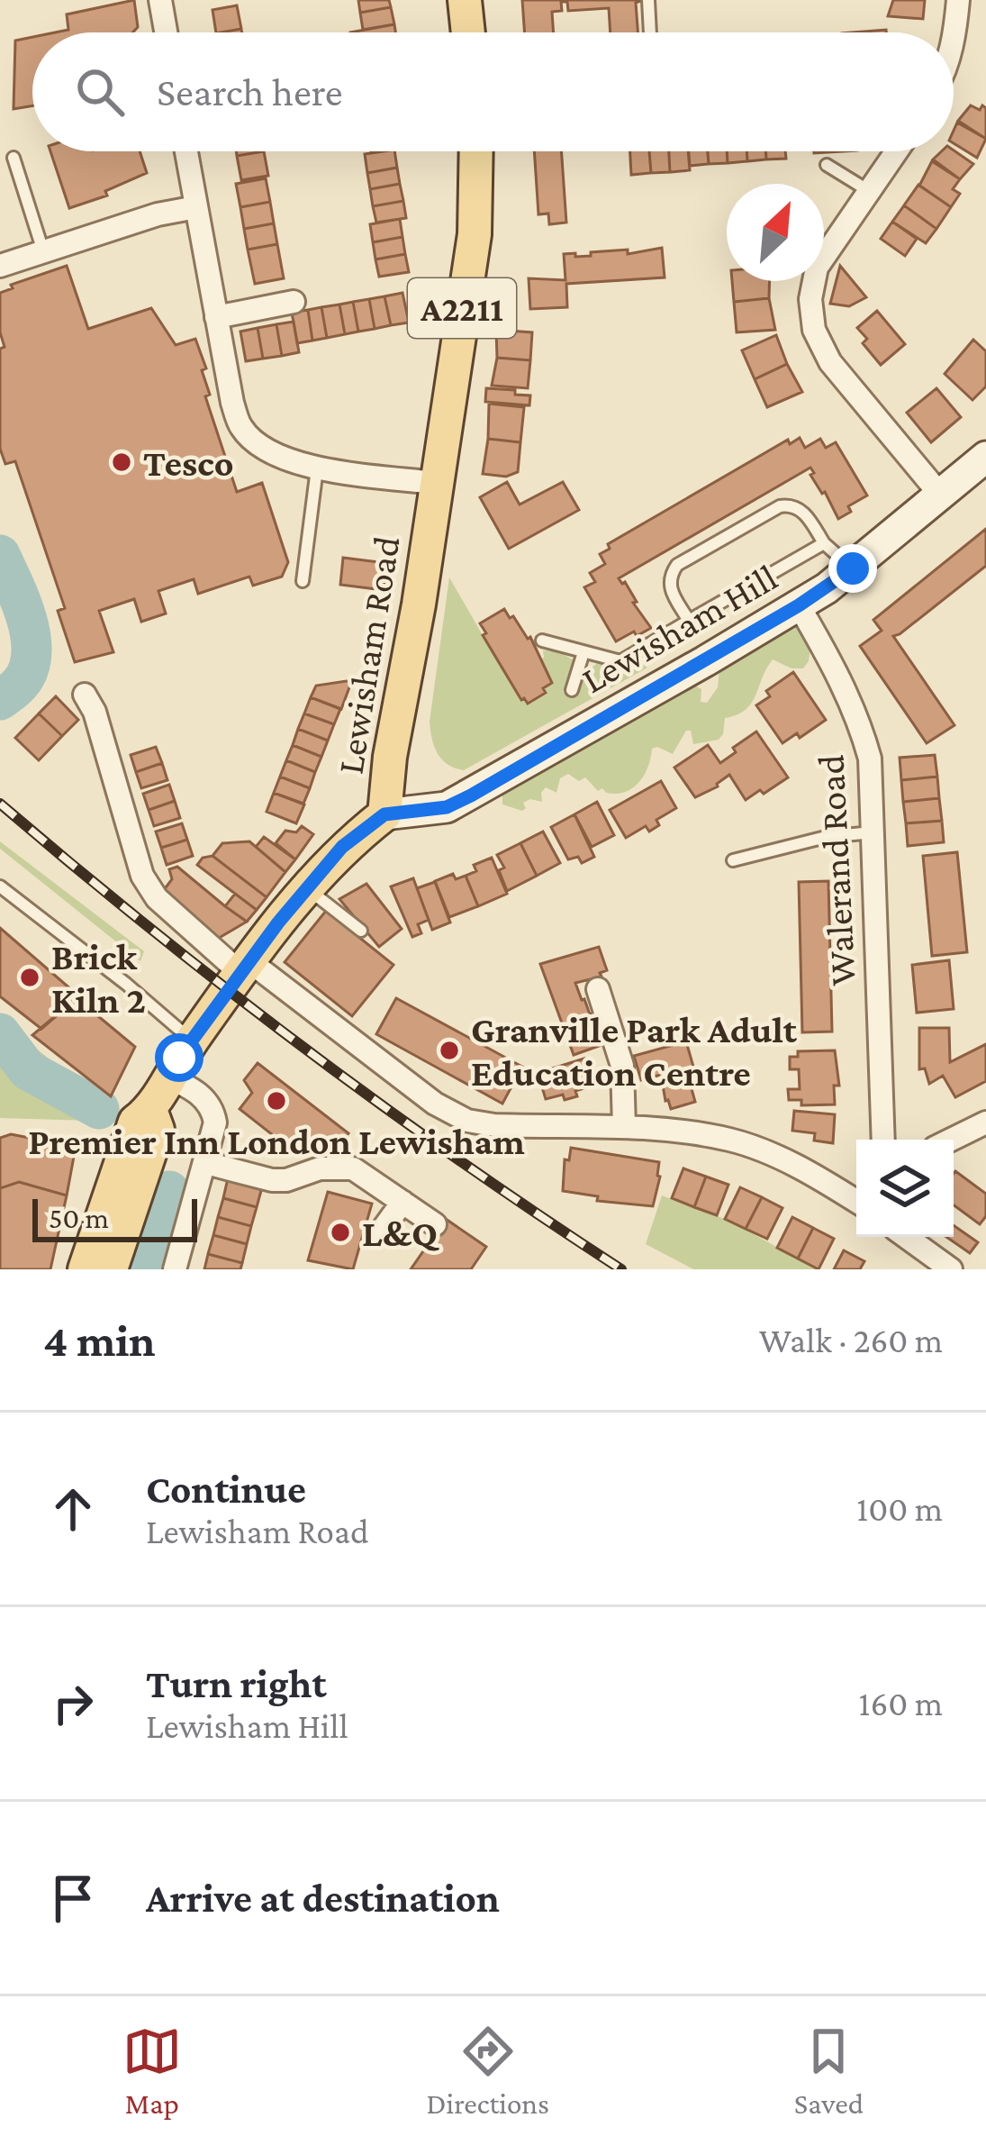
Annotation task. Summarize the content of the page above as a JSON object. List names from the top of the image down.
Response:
{
  "streets": {
    "main road": ["A2211", "Lewisham Road"],
    "street": ["Lewisham Hill", "Walerand Road"]
  },
  "crossings": [
    ["Lewisham Hill", "Lewisham Road"],
    ["Lewisham Hill", "Walerand Road"]
  ],
  "places": [
    "Tesco",
    "Brick Kiln 2",
    "Granville Park Adult Education Centre",
    "Premier Inn London Lewisham",
    "L&Q"
  ],
  "scale_bar": "50 m",
  "north": "top right",
  "page": {
    "search": "Search here",
    "scale": "50 m",
    "heading": ["4 min", "Walk · 260 m"],
    "list": [
      ["Continue", "Lewisham Road", "100 m"],
      ["Turn right", "Lewisham Hill", "160 m"],
      "Arrive at destination"
    ],
    "nav": ["Map", "Directions", "Saved"]
  }
}
